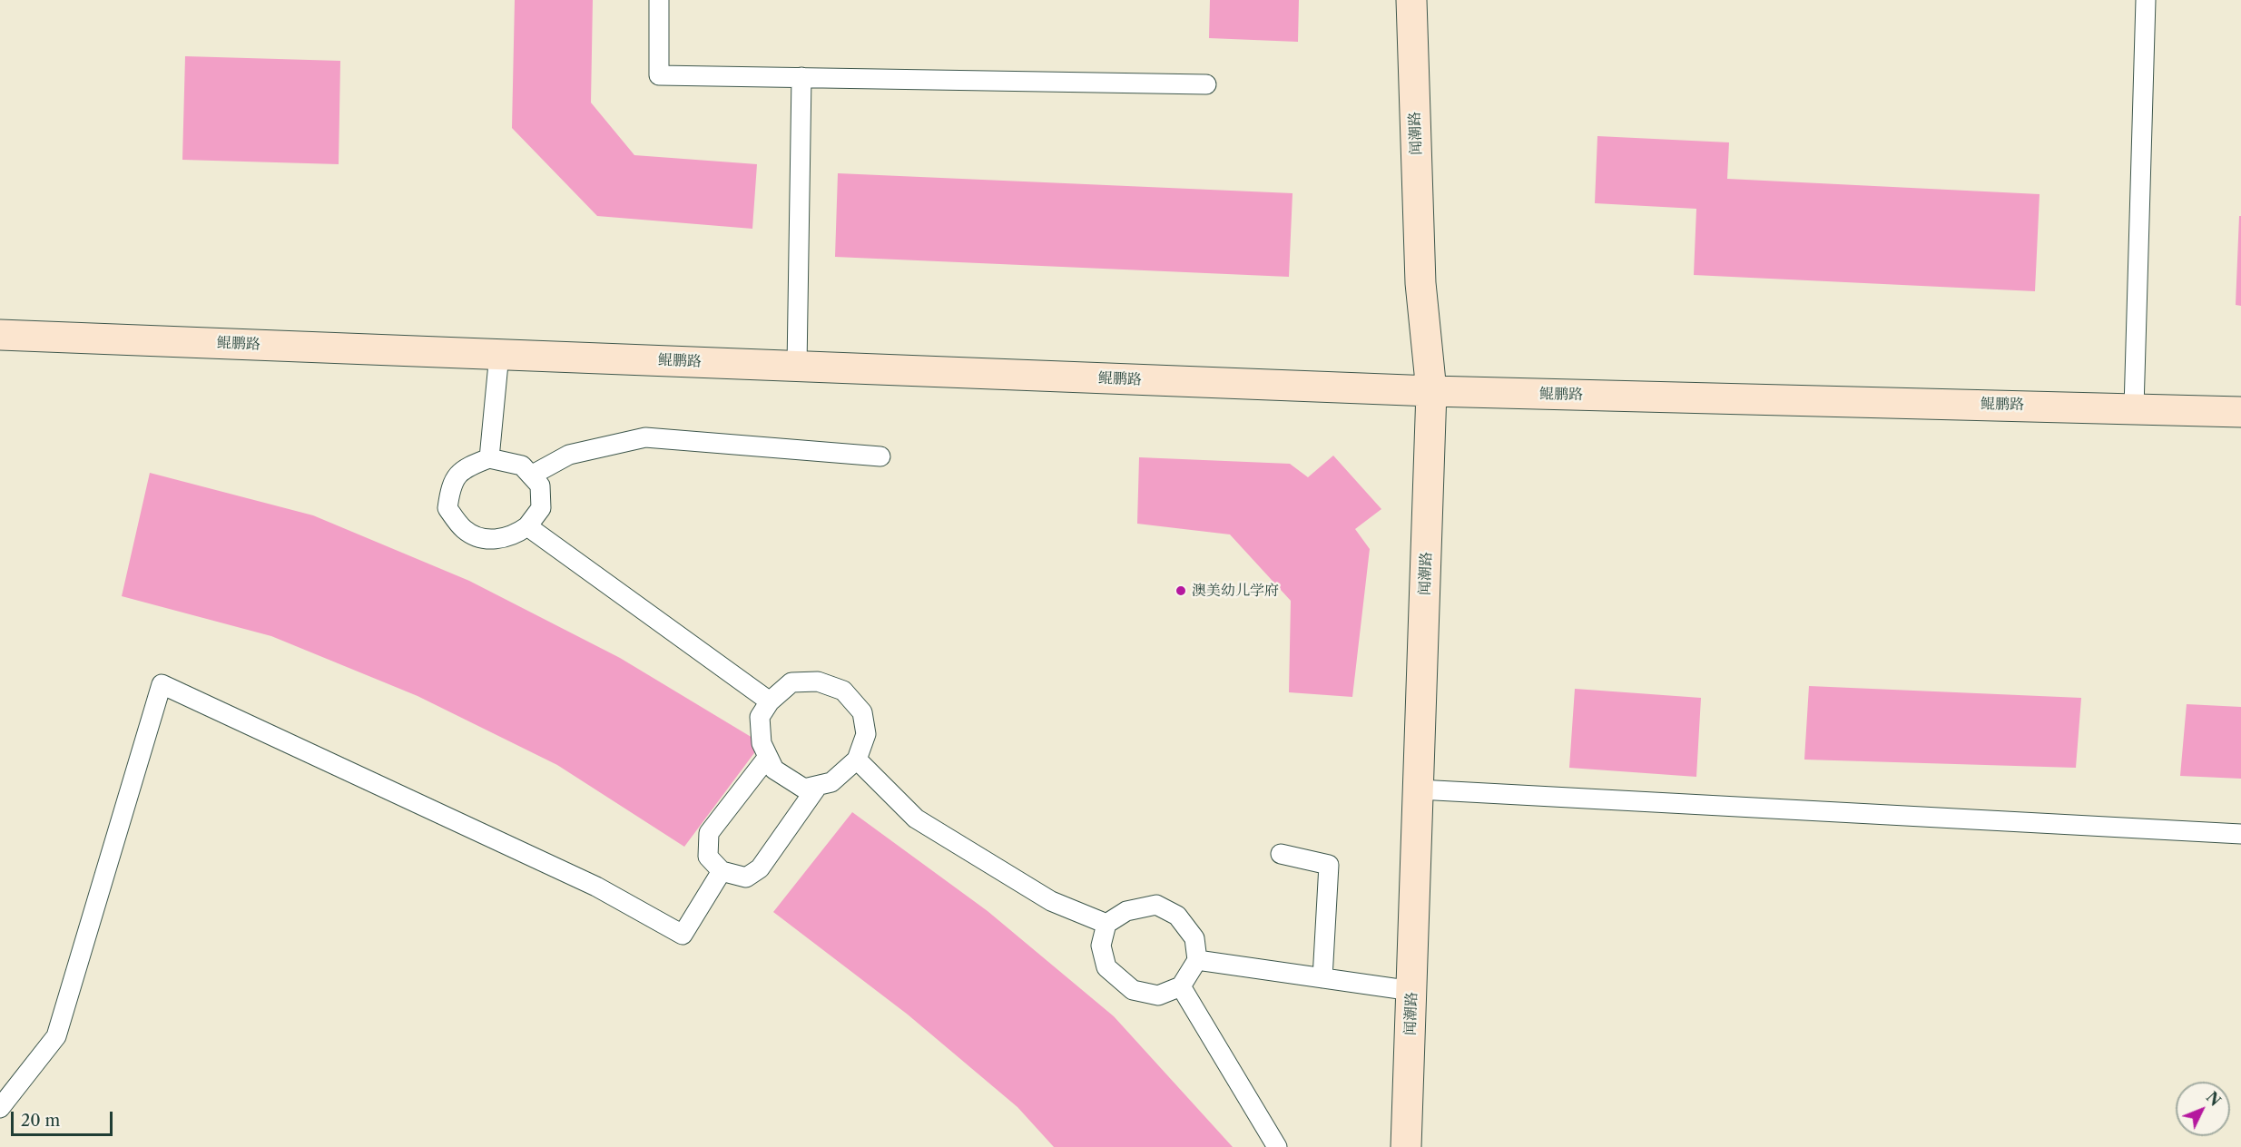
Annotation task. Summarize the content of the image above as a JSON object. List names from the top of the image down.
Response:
{
  "streets": {
    "street": ["闻潮路", "鲲鹏路"]
  },
  "crossings": [
    ["闻潮路", "鲲鹏路"]
  ],
  "places": ["澳美幼儿学府"],
  "scale_bar": "20 m",
  "north": "top right"
}
